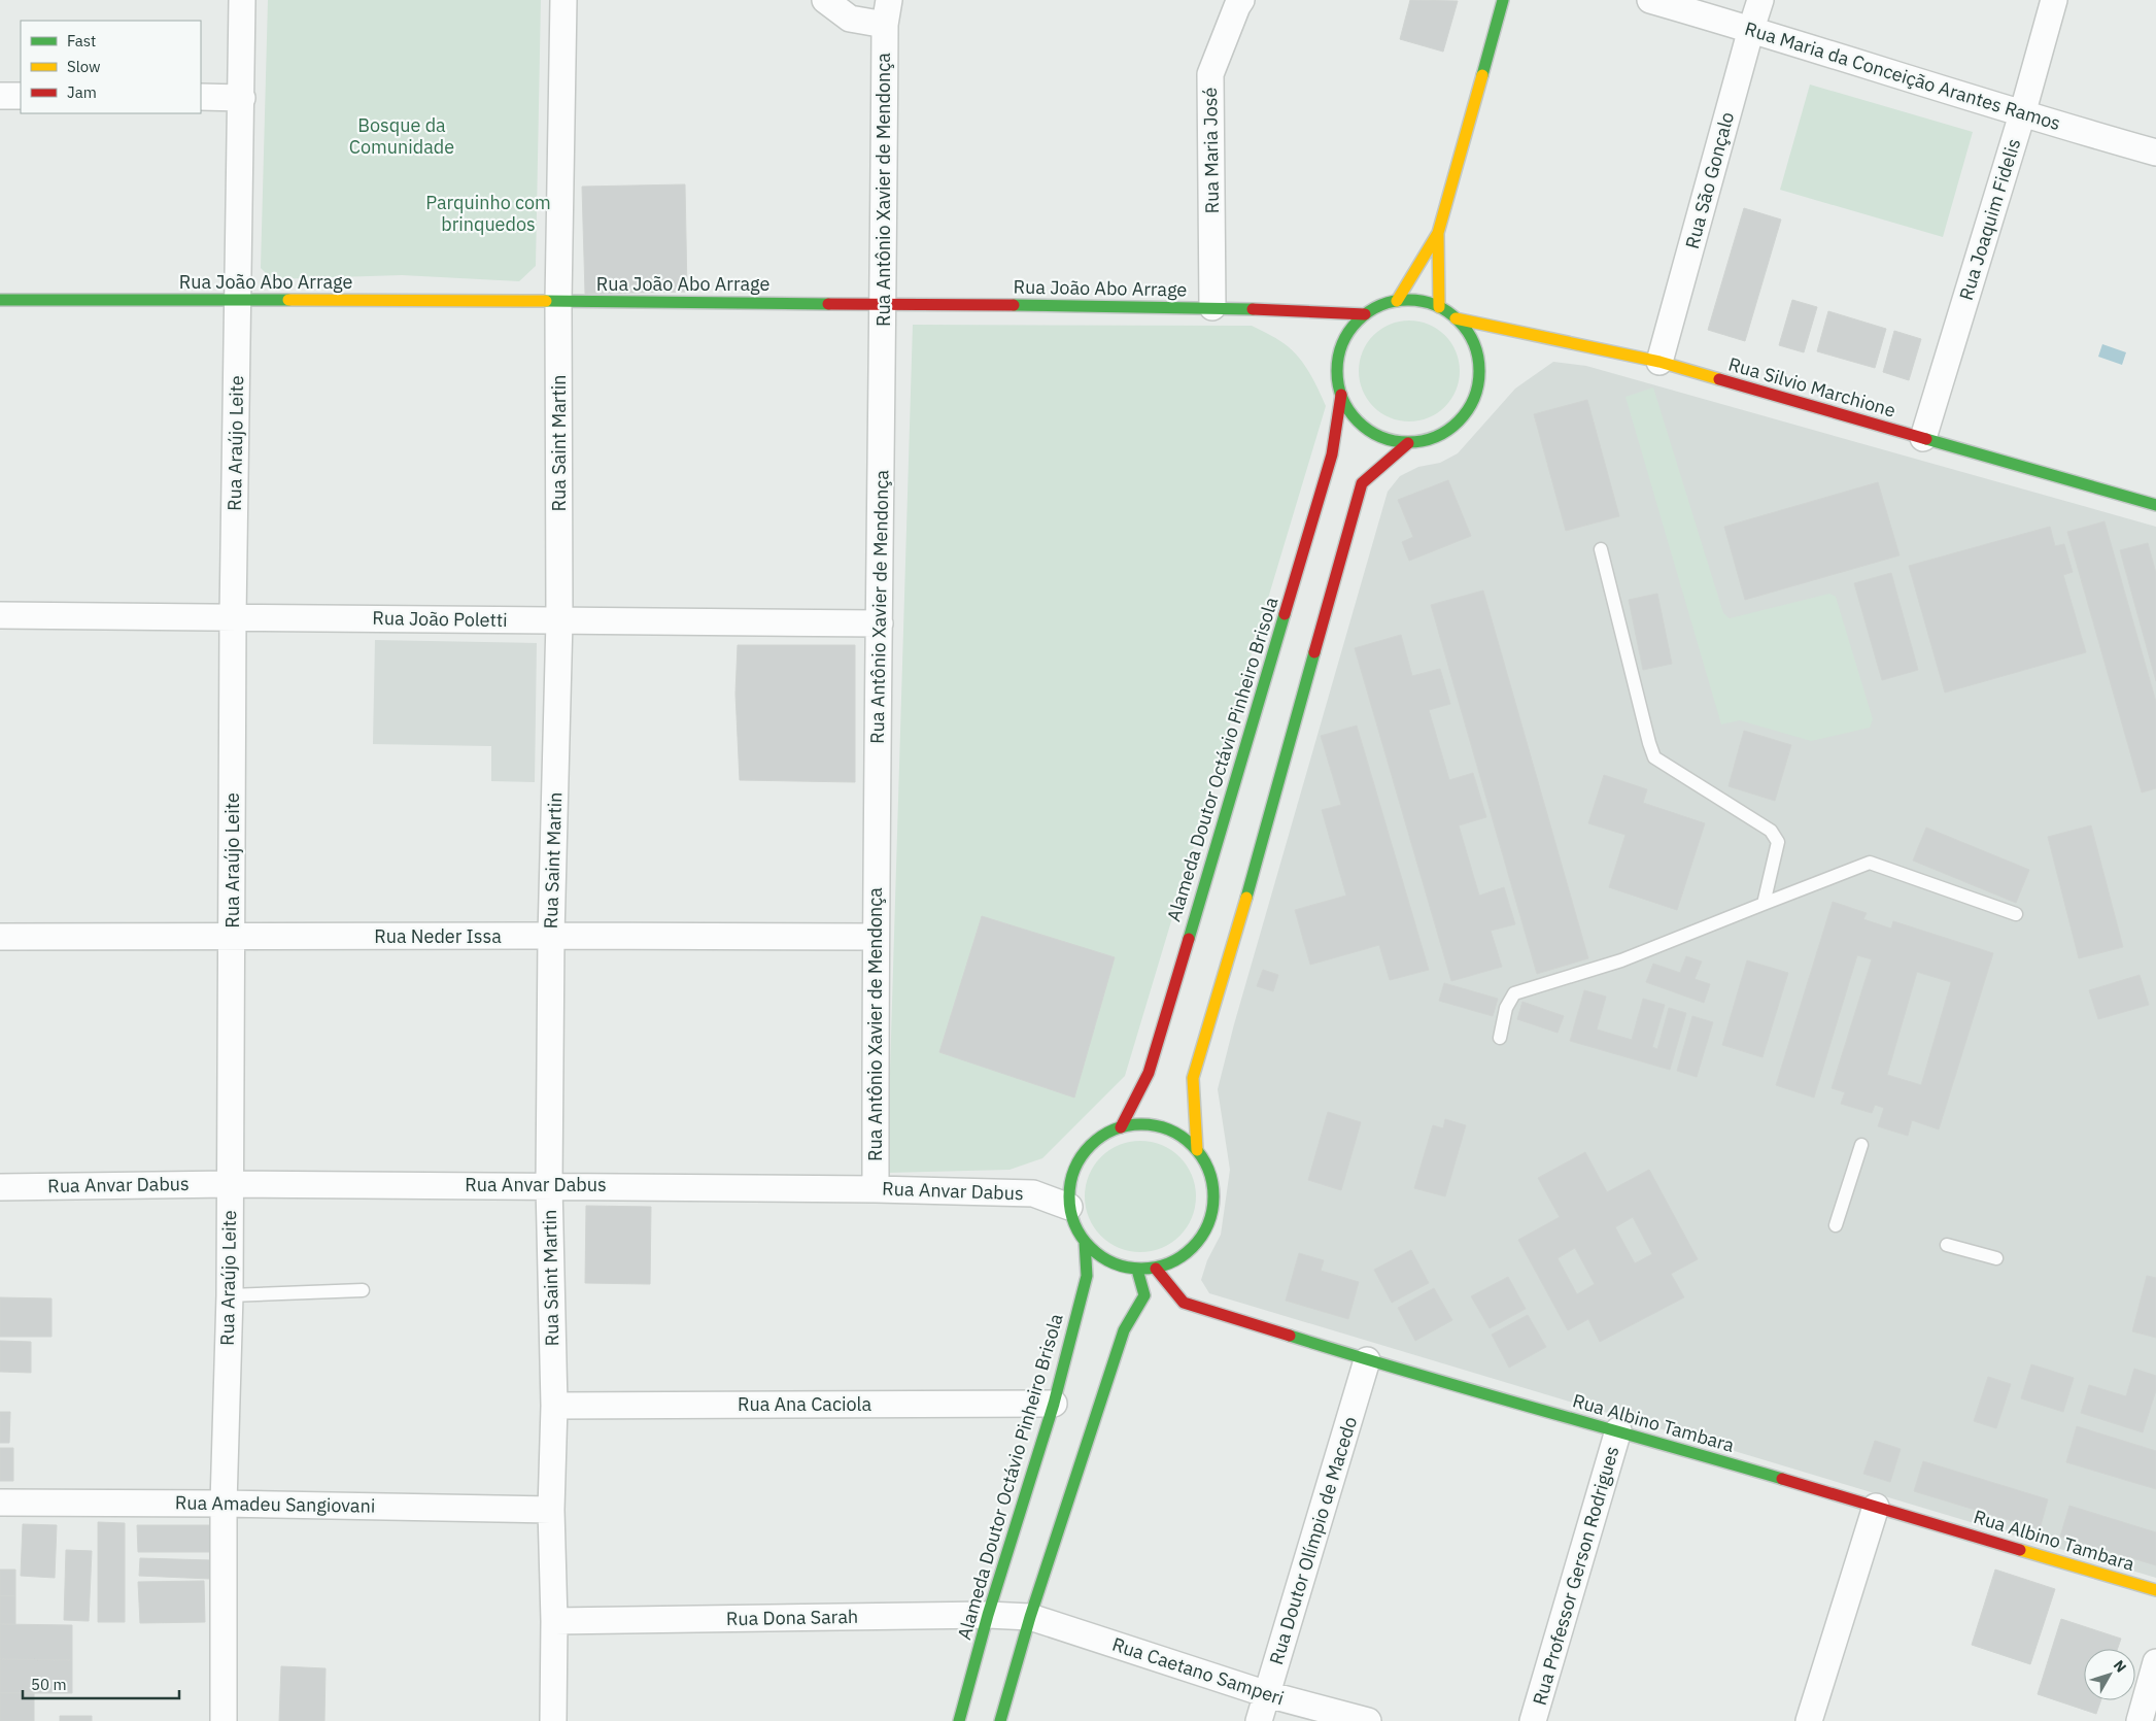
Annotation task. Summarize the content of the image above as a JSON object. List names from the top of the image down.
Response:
{
  "streets": {
    "street": [
      "Rua Maria da Conceição Arantes Ramos",
      "Rua Maria José",
      "Rua São Gonçalo",
      "Rua Antônio Xavier de Mendonça",
      "Rua Joaquim Fidelis",
      "Rua João Abo Arrage",
      "Rua Silvio Marchione",
      "Rua Araújo Leite",
      "Rua Saint Martin",
      "Rua João Poletti",
      "Alameda Doutor Octávio Pinheiro Brisola",
      "Rua Neder Issa",
      "Rua Anvar Dabus",
      "Rua Ana Caciola",
      "Rua Albino Tambara",
      "Rua Amadeu Sangiovani",
      "Rua Doutor Olímpio de Macedo",
      "Rua Professor Gerson Rodrigues",
      "Rua Dona Sarah",
      "Rua Caetano Samperi"
    ]
  },
  "crossings": [
    ["Rua Maria da Conceição Arantes Ramos", "Rua São Gonçalo"],
    ["Rua Maria da Conceição Arantes Ramos", "Rua Joaquim Fidelis"],
    ["Rua Maria José", "Rua João Abo Arrage"],
    ["Rua São Gonçalo", "Rua Silvio Marchione"],
    ["Rua Antônio Xavier de Mendonça", "Rua João Abo Arrage"],
    ["Rua Antônio Xavier de Mendonça", "Rua João Poletti"],
    ["Rua Antônio Xavier de Mendonça", "Rua Neder Issa"],
    ["Rua Antônio Xavier de Mendonça", "Rua Anvar Dabus"],
    ["Rua Joaquim Fidelis", "Rua Silvio Marchione"],
    ["Rua João Abo Arrage", "Rua Silvio Marchione"],
    ["Rua João Abo Arrage", "Rua Araújo Leite"],
    ["Rua João Abo Arrage", "Rua Saint Martin"],
    ["Rua João Abo Arrage", "Alameda Doutor Octávio Pinheiro Brisola"],
    ["Rua Silvio Marchione", "Alameda Doutor Octávio Pinheiro Brisola"],
    ["Rua Araújo Leite", "Rua João Poletti"],
    ["Rua Araújo Leite", "Rua Neder Issa"],
    ["Rua Araújo Leite", "Rua Anvar Dabus"],
    ["Rua Araújo Leite", "Rua Amadeu Sangiovani"],
    ["Rua Saint Martin", "Rua João Poletti"],
    ["Rua Saint Martin", "Rua Neder Issa"],
    ["Rua Saint Martin", "Rua Anvar Dabus"],
    ["Rua Saint Martin", "Rua Ana Caciola"],
    ["Rua Saint Martin", "Rua Amadeu Sangiovani"],
    ["Rua Saint Martin", "Rua Dona Sarah"],
    ["Alameda Doutor Octávio Pinheiro Brisola", "Rua Anvar Dabus"],
    ["Alameda Doutor Octávio Pinheiro Brisola", "Rua Ana Caciola"],
    ["Alameda Doutor Octávio Pinheiro Brisola", "Rua Albino Tambara"],
    ["Alameda Doutor Octávio Pinheiro Brisola", "Rua Dona Sarah"],
    ["Rua Anvar Dabus", "Rua Albino Tambara"],
    ["Rua Albino Tambara", "Rua Doutor Olímpio de Macedo"],
    ["Rua Albino Tambara", "Rua Professor Gerson Rodrigues"],
    ["Rua Doutor Olímpio de Macedo", "Rua Caetano Samperi"],
    ["Rua Dona Sarah", "Rua Caetano Samperi"]
  ],
  "parks": ["Bosque da Comunidade", "Parquinho com brinquedos"],
  "legend": ["Fast", "Slow", "Jam"],
  "scale_bar": "50 m",
  "north": "top right"
}
